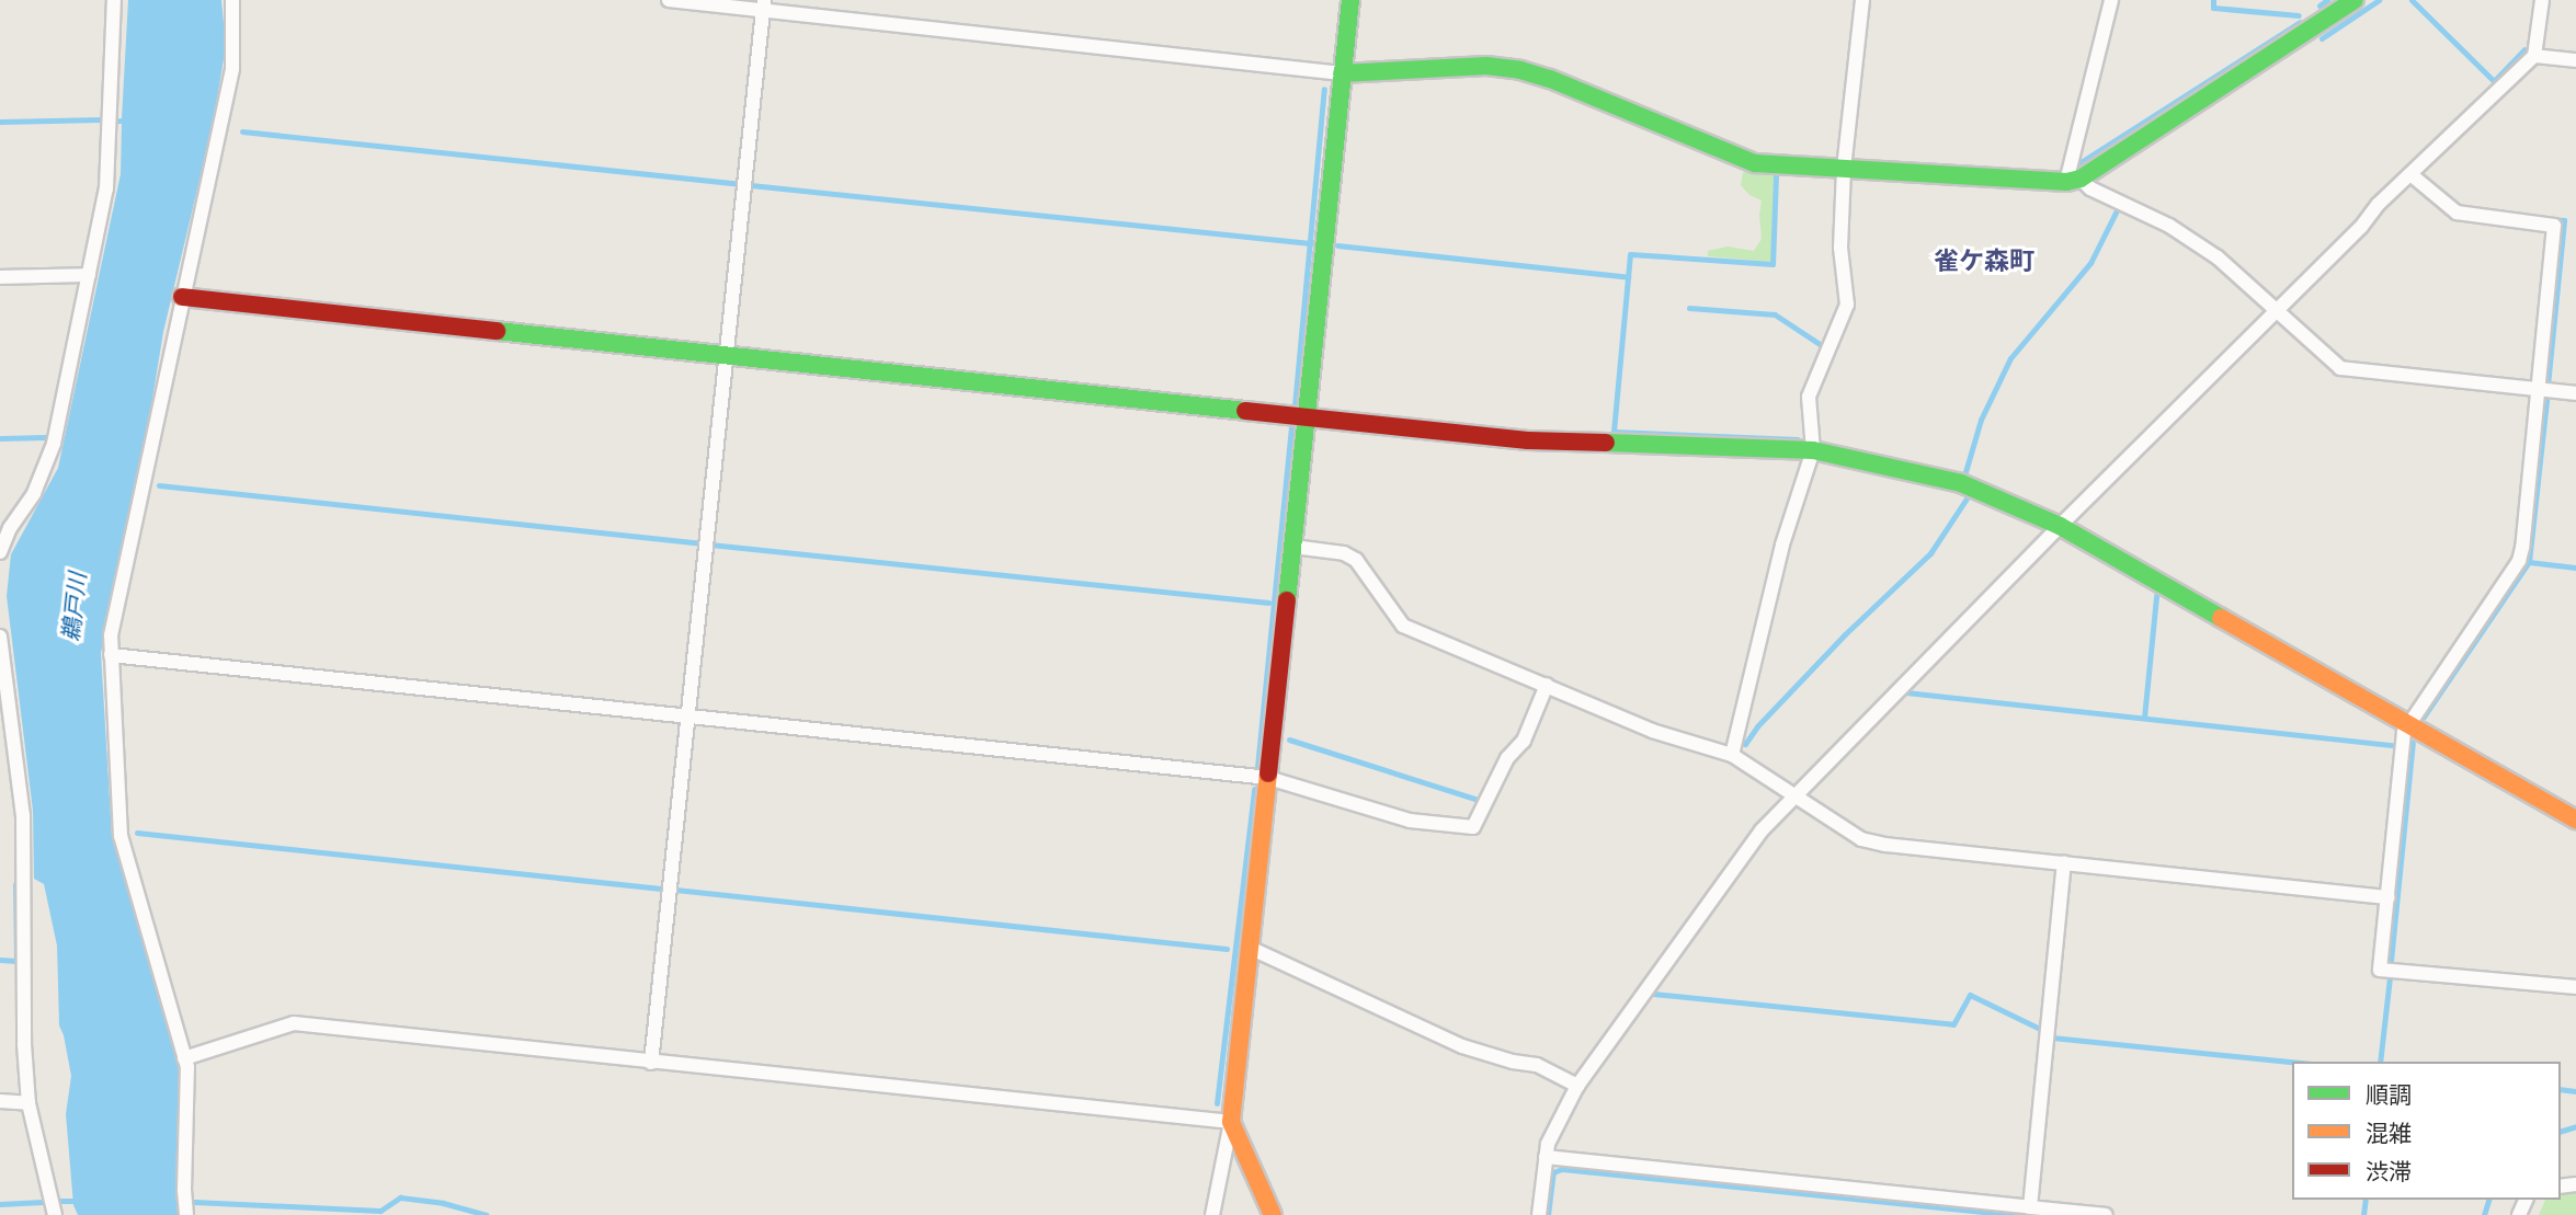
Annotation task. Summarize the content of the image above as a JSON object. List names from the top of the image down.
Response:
{
  "districts": ["雀ケ森町"],
  "water": ["鵜戸川"],
  "legend": ["順調", "混雑", "渋滞"]
}
